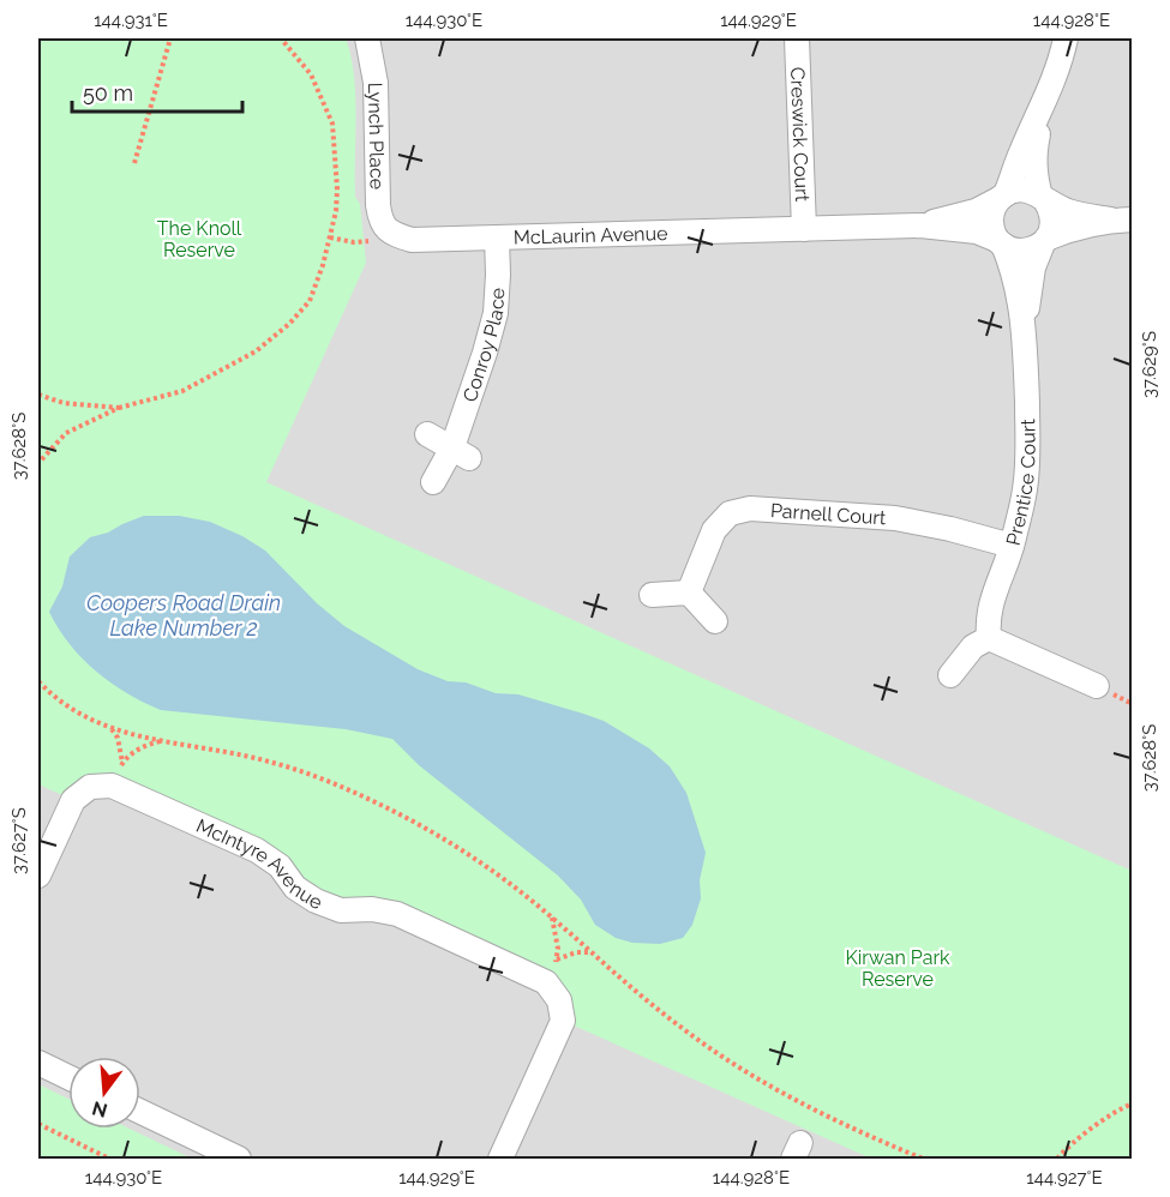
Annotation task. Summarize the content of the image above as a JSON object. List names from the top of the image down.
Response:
{
  "streets": {
    "street": [
      "Creswick Court",
      "Lynch Place",
      "McLaurin Avenue",
      "Conroy Place",
      "Prentice Court",
      "Parnell Court",
      "McIntyre Avenue"
    ]
  },
  "crossings": [
    ["Creswick Court", "McLaurin Avenue"],
    ["Lynch Place", "McLaurin Avenue"],
    ["McLaurin Avenue", "Conroy Place"],
    ["McLaurin Avenue", "Prentice Court"],
    ["Prentice Court", "Parnell Court"]
  ],
  "water": ["Coopers Road Drain Lake Number 2"],
  "parks": ["The Knoll Reserve", "Kirwan Park Reserve"],
  "scale_bar": "50 m",
  "north": "bottom",
  "coordinates": [
    "144.931°E",
    "144.930°E",
    "144.929°E",
    "144.928°E",
    "37.629°S",
    "37.628°S",
    "37.627°S",
    "144.927°E"
  ]
}
